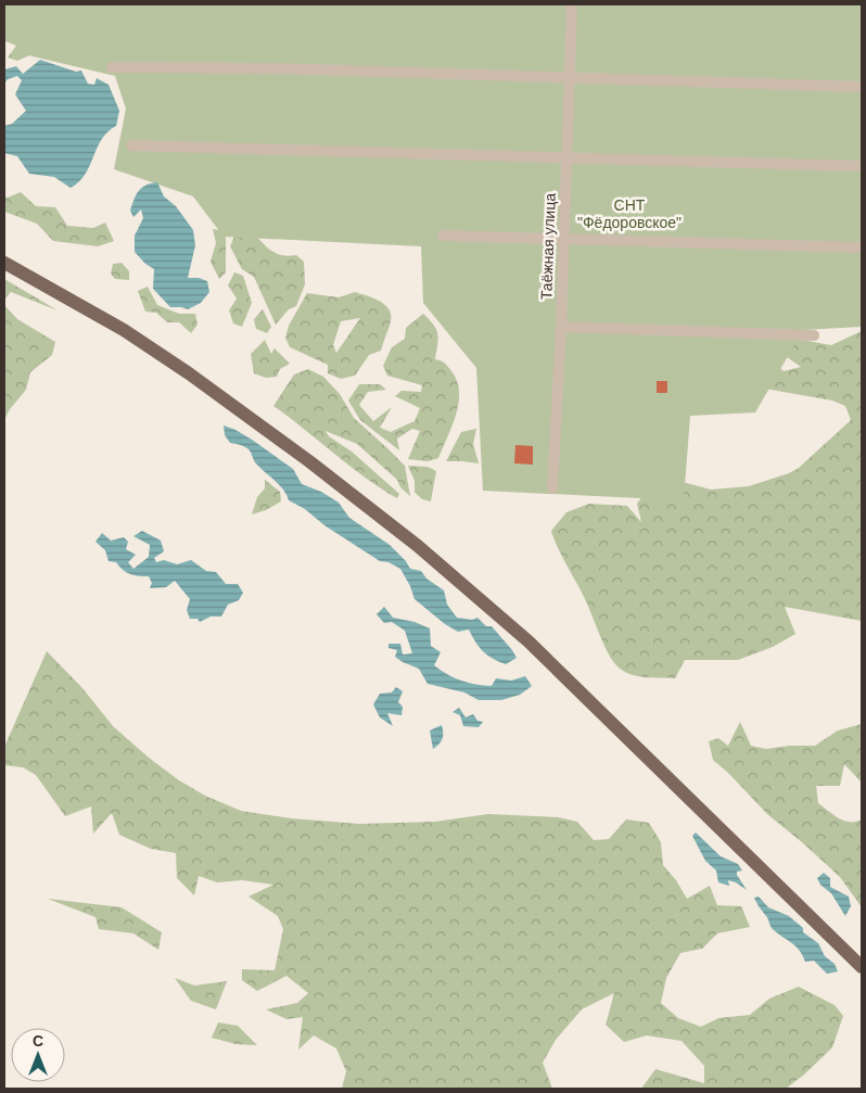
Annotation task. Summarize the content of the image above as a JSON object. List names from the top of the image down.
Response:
{
  "streets": {
    "street": ["Таёжная улица"]
  },
  "parks": ["СНТ \"Фёдоровское\""],
  "north": "top"
}
